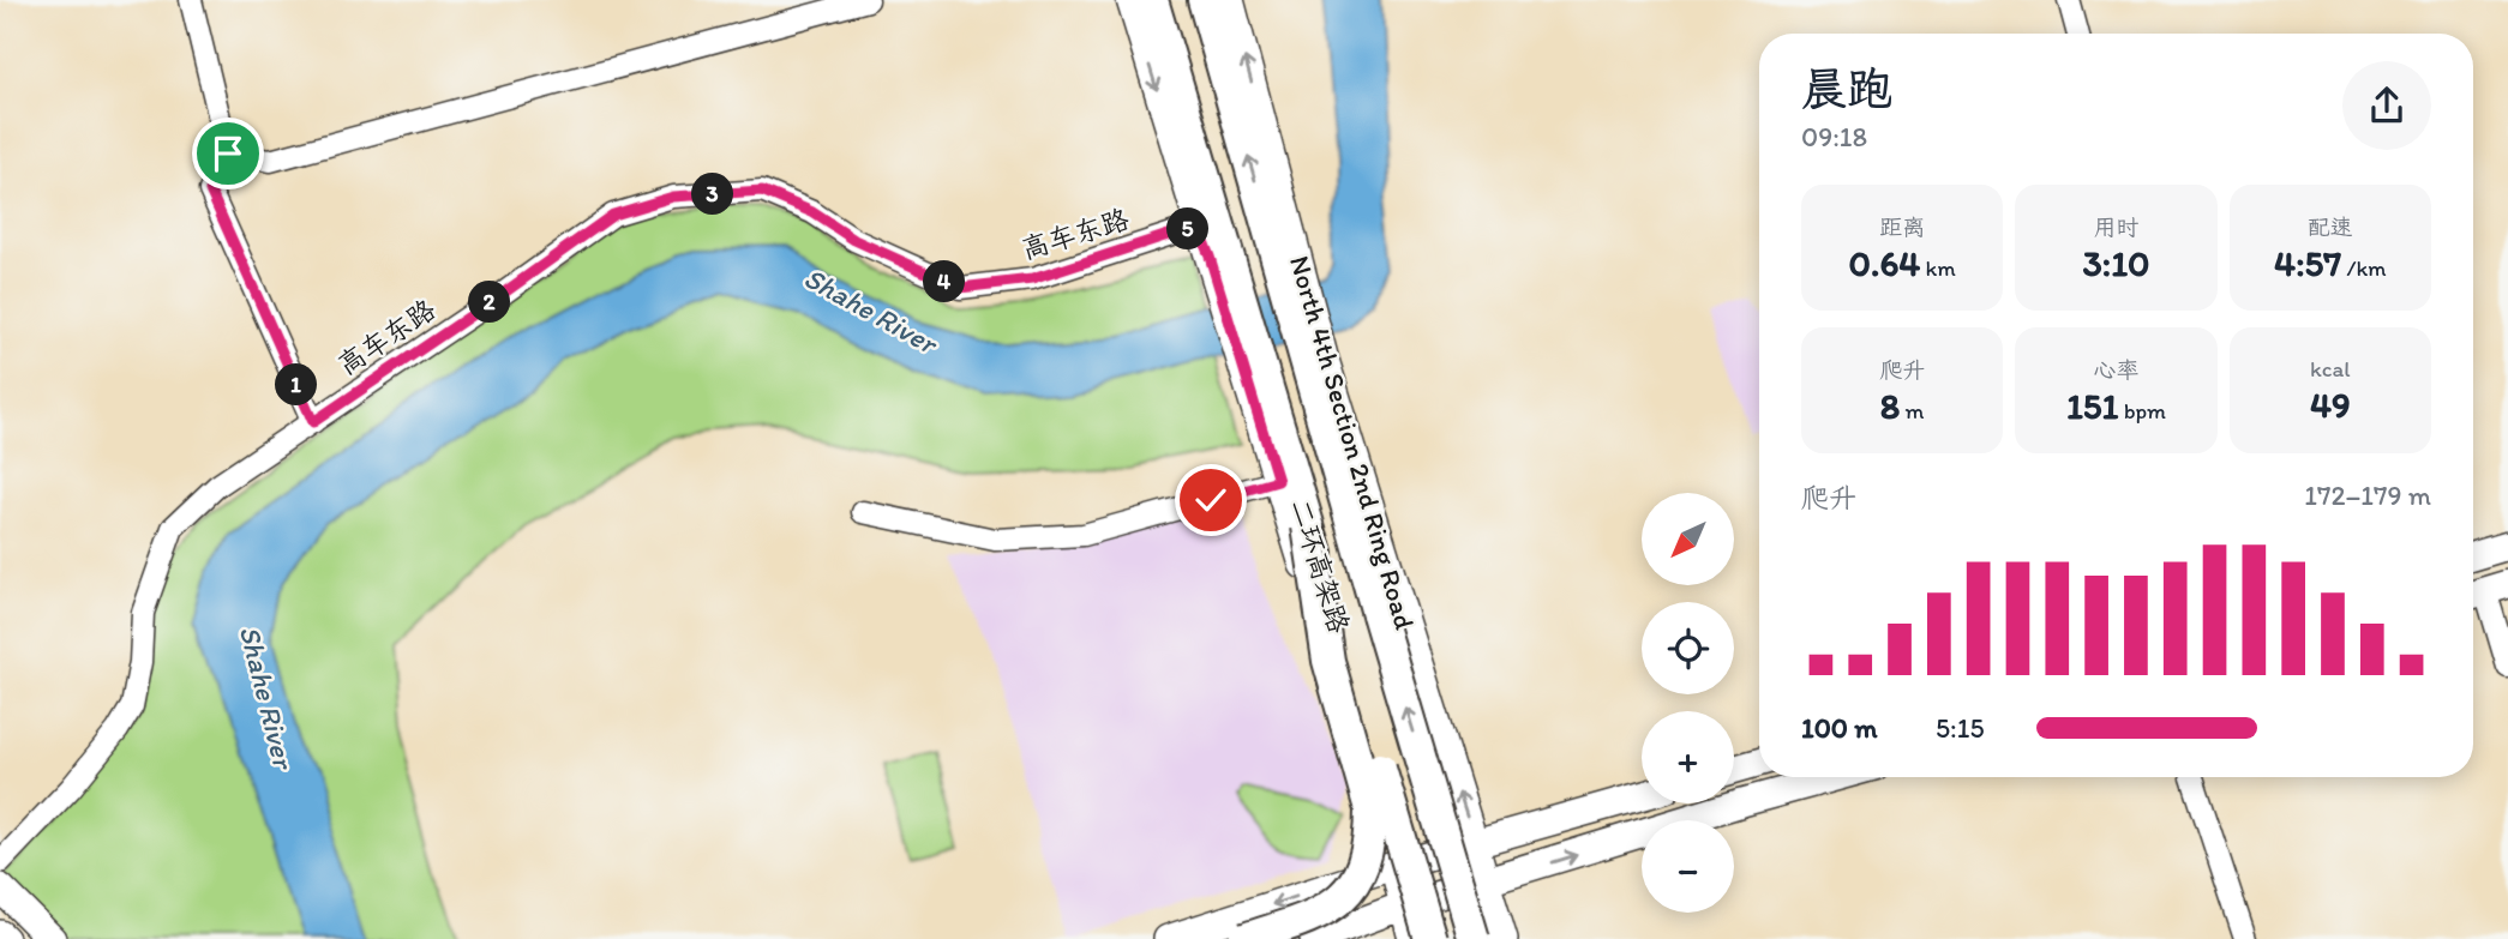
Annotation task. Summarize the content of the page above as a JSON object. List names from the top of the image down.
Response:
{
  "streets": {
    "highway": ["二环高架路"],
    "main road": ["North 4th Section 2nd Ring Road"],
    "street": ["高车东路"]
  },
  "water": ["Shahe River"],
  "north": "bottom left",
  "page": {
    "heading": ["晨跑", "09:18"],
    "pins": [
      "3",
      "5",
      "4",
      "2",
      "1"
    ],
    "stats": [
      ["距离", "0.64 km"],
      ["用时", "3:10"],
      ["配速", "4:57 /km"],
      ["爬升", "8 m"],
      ["心率", "151 bpm"],
      ["kcal", "49"]
    ],
    "chart": ["爬升", "172–179 m"],
    "map_buttons": ["+", "−"],
    "list": [
      {
        "name": "100 m",
        "note": "5:15"
      }
    ]
  }
}
